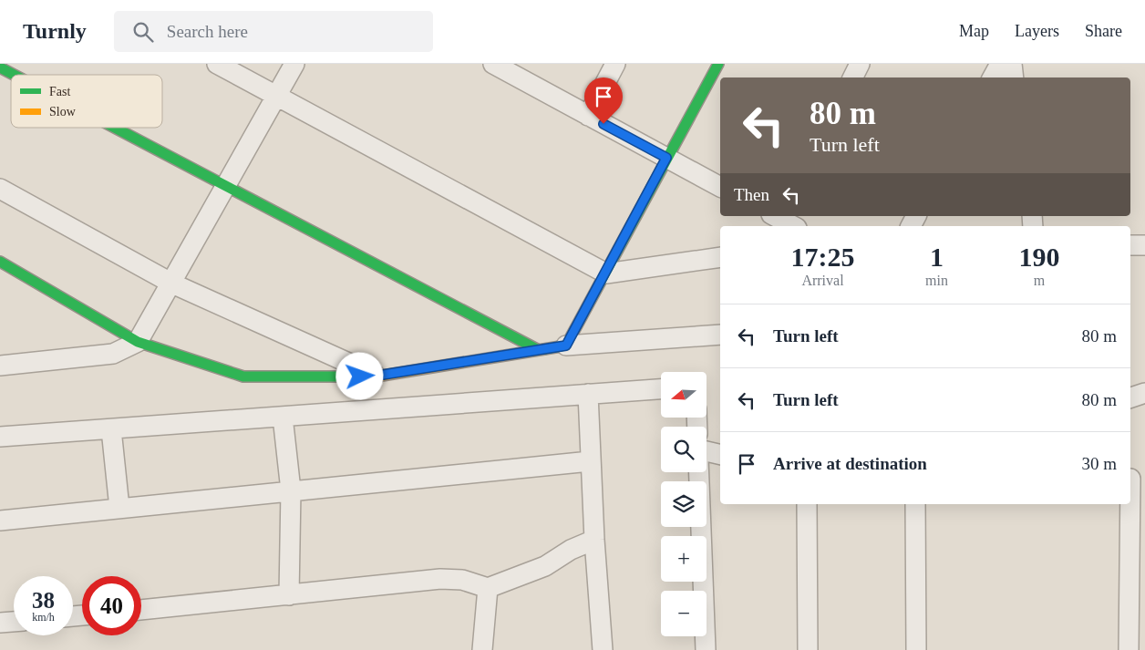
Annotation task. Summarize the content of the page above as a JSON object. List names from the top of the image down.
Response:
{
  "legend": ["Fast", "Slow"],
  "north": "left",
  "page": {
    "header": "Turnly",
    "search": "Search here",
    "nav": ["Map", "Layers", "Share"],
    "turn": ["80 m", "Turn left"],
    "then": "Then",
    "eta": [
      "17:25",
      "Arrival",
      "1",
      "min",
      "190",
      "m"
    ],
    "list": [
      {
        "name": "Turn left",
        "value": "80 m"
      },
      {
        "name": "Turn left",
        "value": "80 m"
      },
      {
        "name": "Arrive at destination",
        "value": "30 m"
      }
    ],
    "map_buttons": ["+", "−"],
    "speed": "38 km/h",
    "limit": "40"
  }
}
